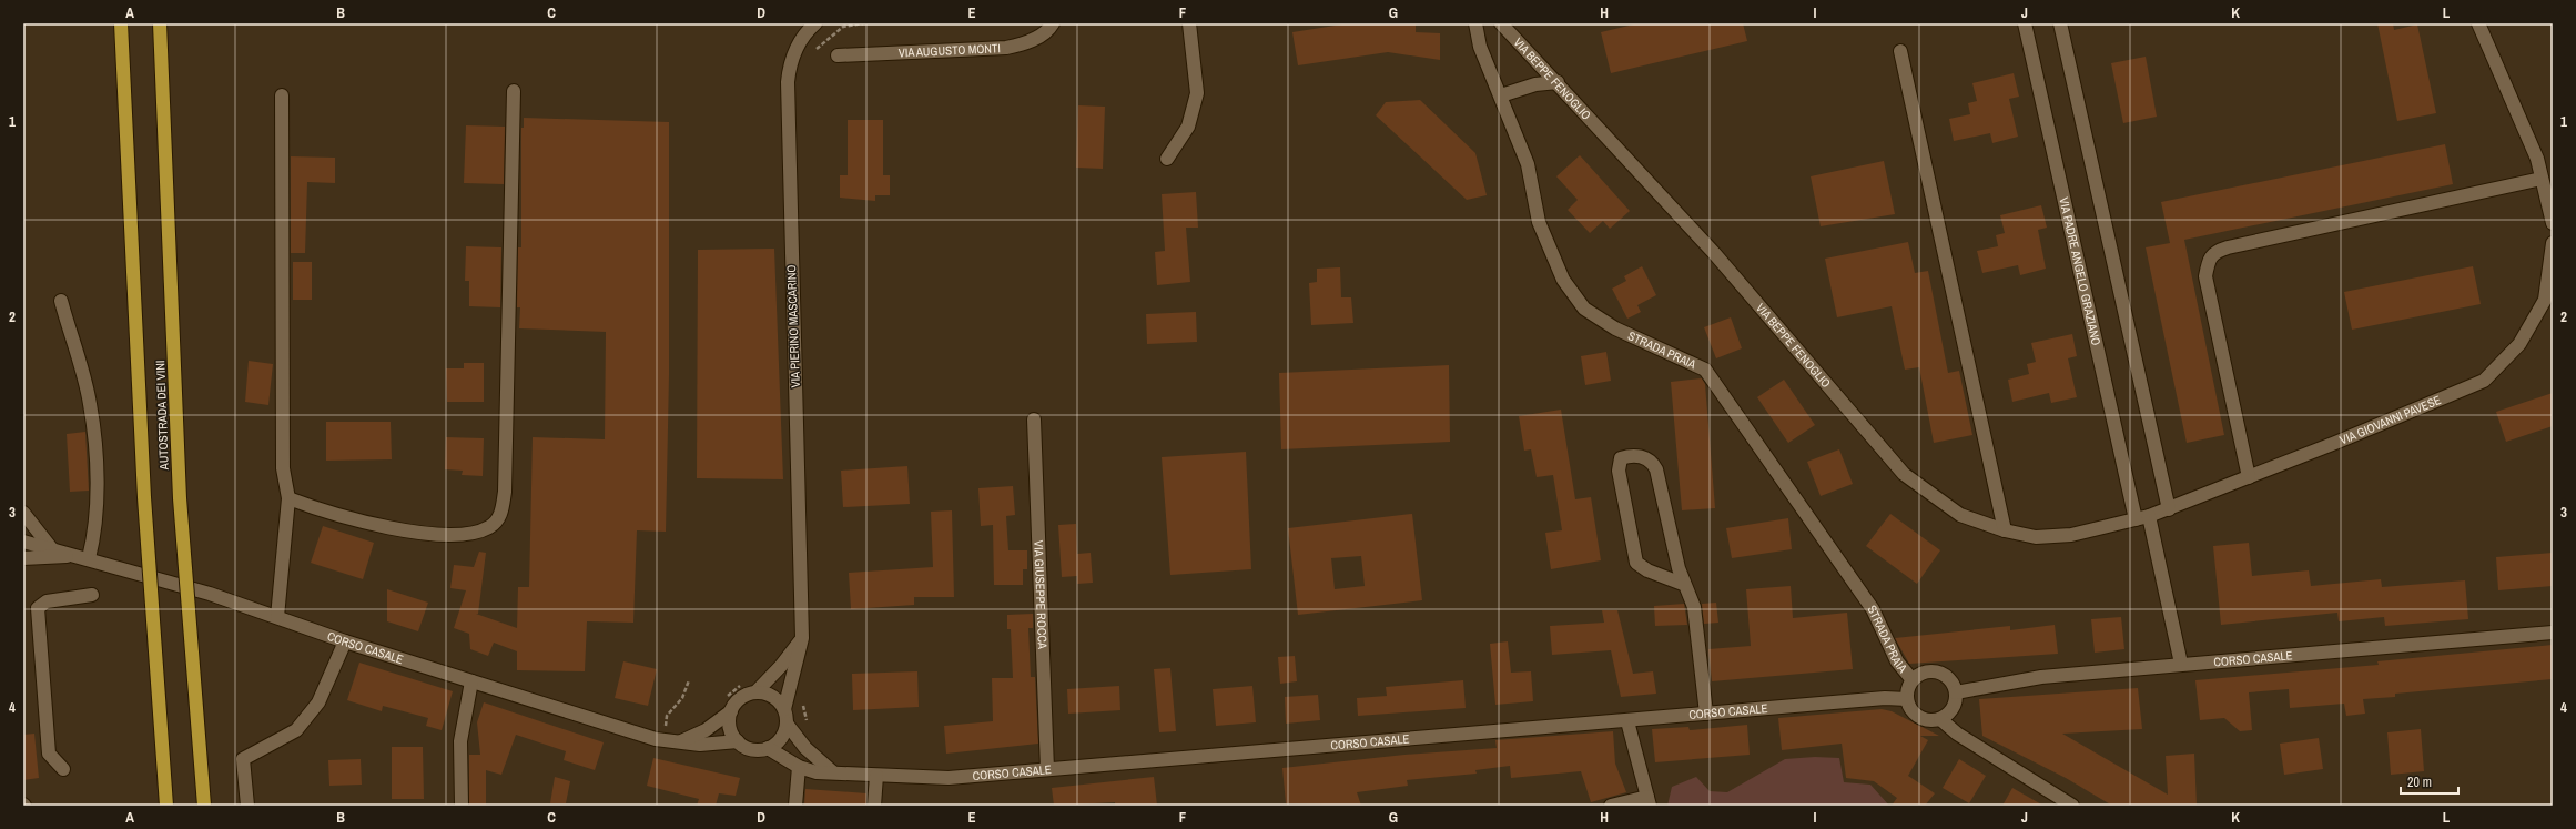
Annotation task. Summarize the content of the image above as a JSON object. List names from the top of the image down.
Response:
{
  "streets": {
    "highway": ["AUTOSTRADA DEI VINI"],
    "street": [
      "VIA AUGUSTO MONTI",
      "VIA BEPPE FENOGLIO",
      "VIA PADRE ANGELO GRAZIANO",
      "VIA PIERINO MASCARINO",
      "STRADA PRAIA",
      "VIA GIOVANNI PAVESE",
      "VIA GIUSEPPE ROCCA",
      "CORSO CASALE"
    ]
  },
  "crossings": [
    ["VIA BEPPE FENOGLIO", "VIA PADRE ANGELO GRAZIANO"],
    ["VIA BEPPE FENOGLIO", "VIA GIOVANNI PAVESE"],
    ["VIA PIERINO MASCARINO", "CORSO CASALE"],
    ["STRADA PRAIA", "CORSO CASALE"],
    ["VIA GIUSEPPE ROCCA", "CORSO CASALE"]
  ],
  "scale_bar": "20 m",
  "grid": {
    "columns": [
      "A",
      "B",
      "C",
      "D",
      "E",
      "F",
      "G",
      "H",
      "I",
      "J",
      "K",
      "L"
    ],
    "rows": [
      "1",
      "2",
      "3",
      "4"
    ]
  }
}
